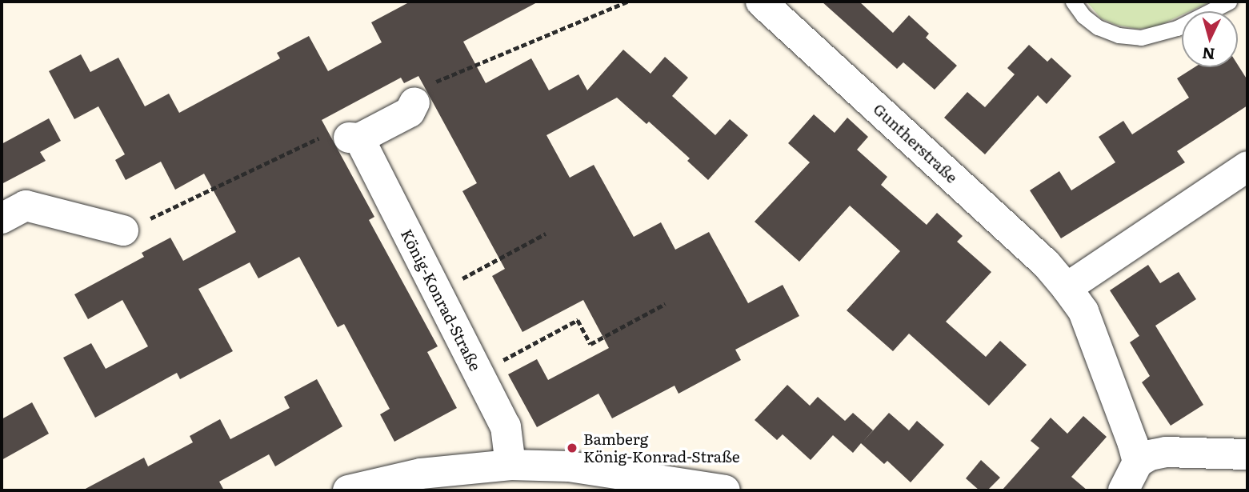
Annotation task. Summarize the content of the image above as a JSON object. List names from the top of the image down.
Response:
{
  "streets": {
    "street": ["Guntherstraße", "König-Konrad-Straße"]
  },
  "places": ["Bamberg König-Konrad-Straße"],
  "north": "bottom"
}
